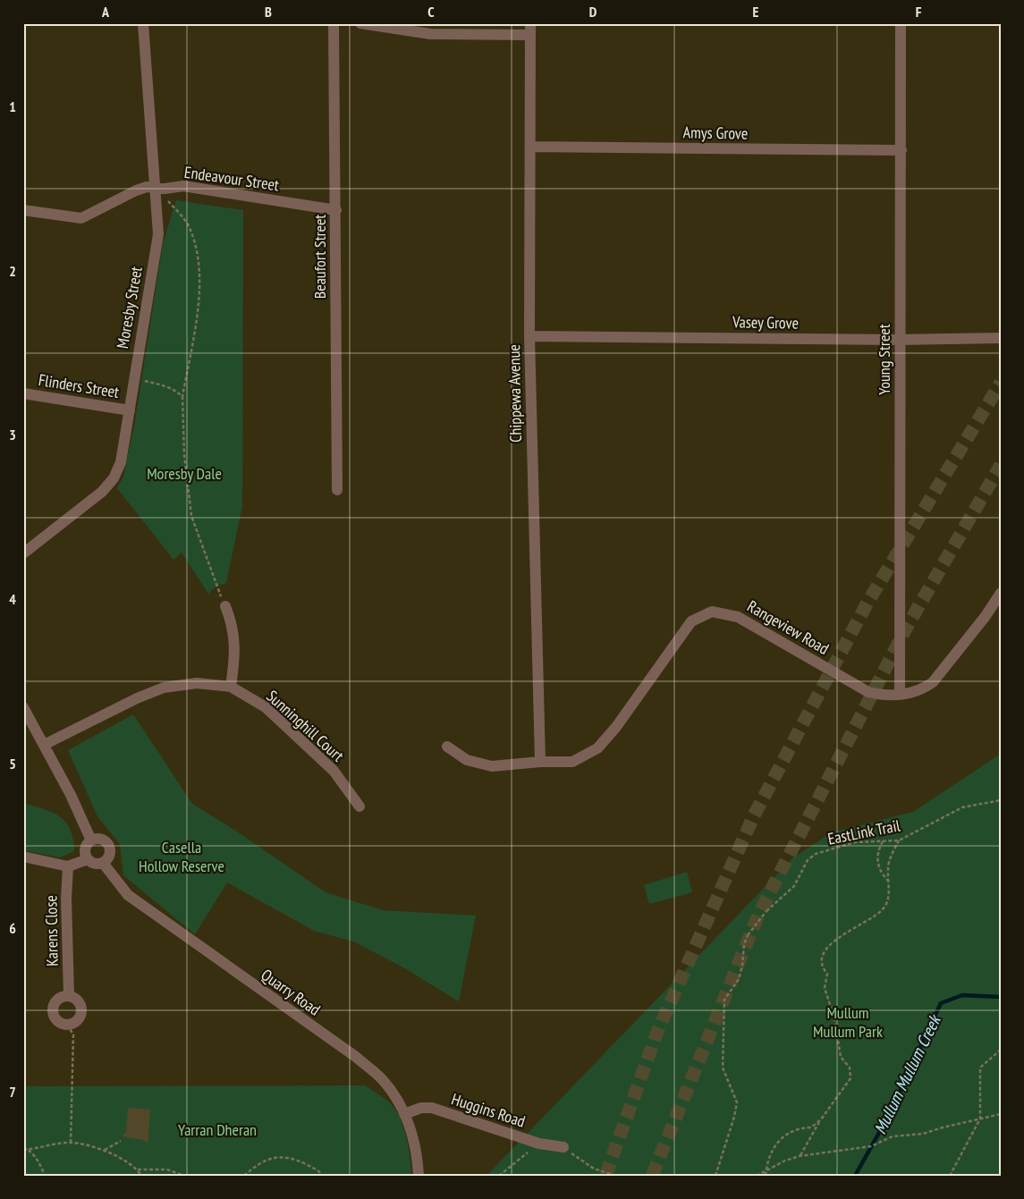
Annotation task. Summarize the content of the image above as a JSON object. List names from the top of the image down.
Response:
{
  "streets": {
    "street": [
      "Amys Grove",
      "Endeavour Street",
      "Beaufort Street",
      "Moresby Street",
      "Vasey Grove",
      "Young Street",
      "Flinders Street",
      "Chippewa Avenue",
      "Rangeview Road",
      "Sunninghill Court",
      "Karens Close",
      "Quarry Road",
      "Huggins Road"
    ],
    "path": ["EastLink Trail"]
  },
  "crossings": [
    ["Amys Grove", "Young Street"],
    ["Amys Grove", "Chippewa Avenue"],
    ["Endeavour Street", "Beaufort Street"],
    ["Endeavour Street", "Moresby Street"],
    ["Moresby Street", "Flinders Street"],
    ["Vasey Grove", "Young Street"],
    ["Vasey Grove", "Chippewa Avenue"],
    ["Young Street", "Rangeview Road"],
    ["Chippewa Avenue", "Rangeview Road"],
    ["Quarry Road", "Huggins Road"]
  ],
  "water": ["Mullum Mullum Creek"],
  "parks": [
    "Moresby Dale",
    "Casella Hollow Reserve",
    "Mullum Mullum Park",
    "Yarran Dheran"
  ],
  "grid": {
    "columns": [
      "A",
      "B",
      "C",
      "D",
      "E",
      "F"
    ],
    "rows": [
      "1",
      "2",
      "3",
      "4",
      "5",
      "6",
      "7"
    ]
  }
}
